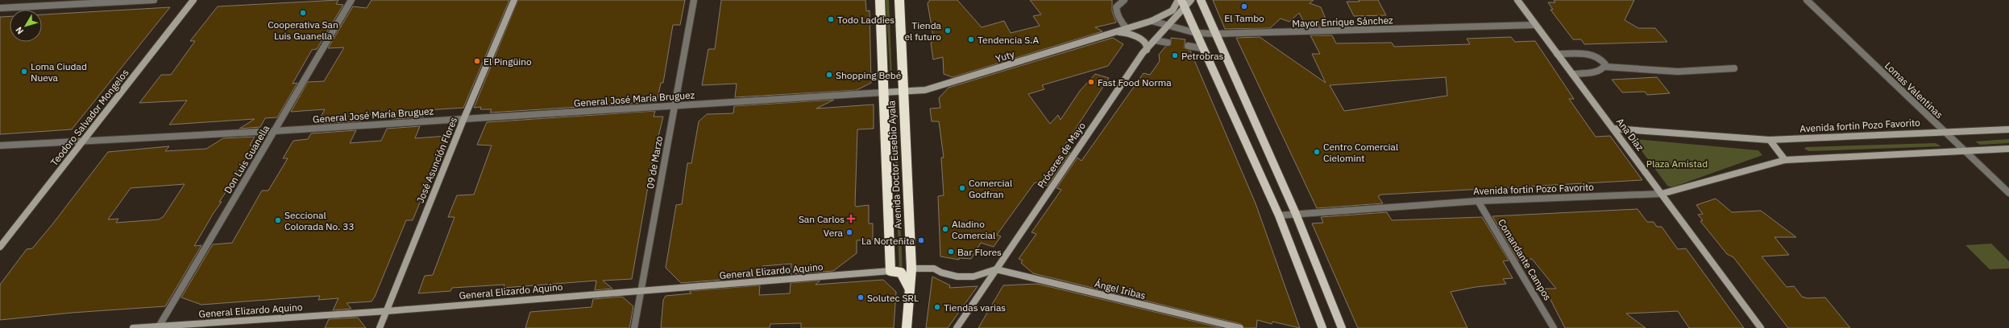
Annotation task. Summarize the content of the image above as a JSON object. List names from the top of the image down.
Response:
{
  "streets": {
    "highway": ["Avenida Doctor Eusebio Ayala"],
    "main road": [
      "Yuty",
      "Teodoro Salvador Mongelos",
      "Avenida fortin Pozo Favorito",
      "Ana Díaz",
      "Próceres de Mayo",
      "José Asunción Flores",
      "General Elizardo Aquino",
      "Ángel Iribas"
    ],
    "street": [
      "Mayor Enrique Sánchez",
      "Lomas Valentinas",
      "General José María Bruguez",
      "Don Luis Guanella",
      "09 de Marzo",
      "Comandante Campos"
    ]
  },
  "crossings": [
    ["Mayor Enrique Sánchez", "Yuty"],
    ["Mayor Enrique Sánchez", "Ana Díaz"],
    ["Mayor Enrique Sánchez", "Próceres de Mayo"],
    ["Yuty", "General José María Bruguez"],
    ["Yuty", "Avenida Doctor Eusebio Ayala"],
    ["Lomas Valentinas", "Avenida fortin Pozo Favorito"],
    ["General José María Bruguez", "Teodoro Salvador Mongelos"],
    ["General José María Bruguez", "Don Luis Guanella"],
    ["General José María Bruguez", "José Asunción Flores"],
    ["General José María Bruguez", "09 de Marzo"],
    ["General José María Bruguez", "Avenida Doctor Eusebio Ayala"],
    ["Avenida fortin Pozo Favorito", "Ana Díaz"],
    ["Avenida fortin Pozo Favorito", "Comandante Campos"],
    ["Próceres de Mayo", "Ángel Iribas"],
    ["Don Luis Guanella", "General Elizardo Aquino"],
    ["José Asunción Flores", "General Elizardo Aquino"],
    ["09 de Marzo", "General Elizardo Aquino"],
    ["Avenida Doctor Eusebio Ayala", "General Elizardo Aquino"]
  ],
  "parks": ["Plaza Amistad"],
  "places": {
    "other": [
      "El Tambo",
      "Cooperativa San Luis Guanella",
      "Todo Laddies",
      "Tienda el futuro",
      "Tendencia S.A",
      "Petrobras",
      "El Pingüino",
      "Loma Ciudad Nueva",
      "Shopping Bebé",
      "Fast Food Norma",
      "Centro Comercial Cielomint",
      "Comercial Godfran",
      "Seccional Colorada No. 33",
      "Aladino Comercial",
      "Vera",
      "La Norteñita",
      "Bar Flores",
      "Solutec SRL",
      "Tiendas varias"
    ],
    "health": ["San Carlos"]
  },
  "north": "bottom left"
}
